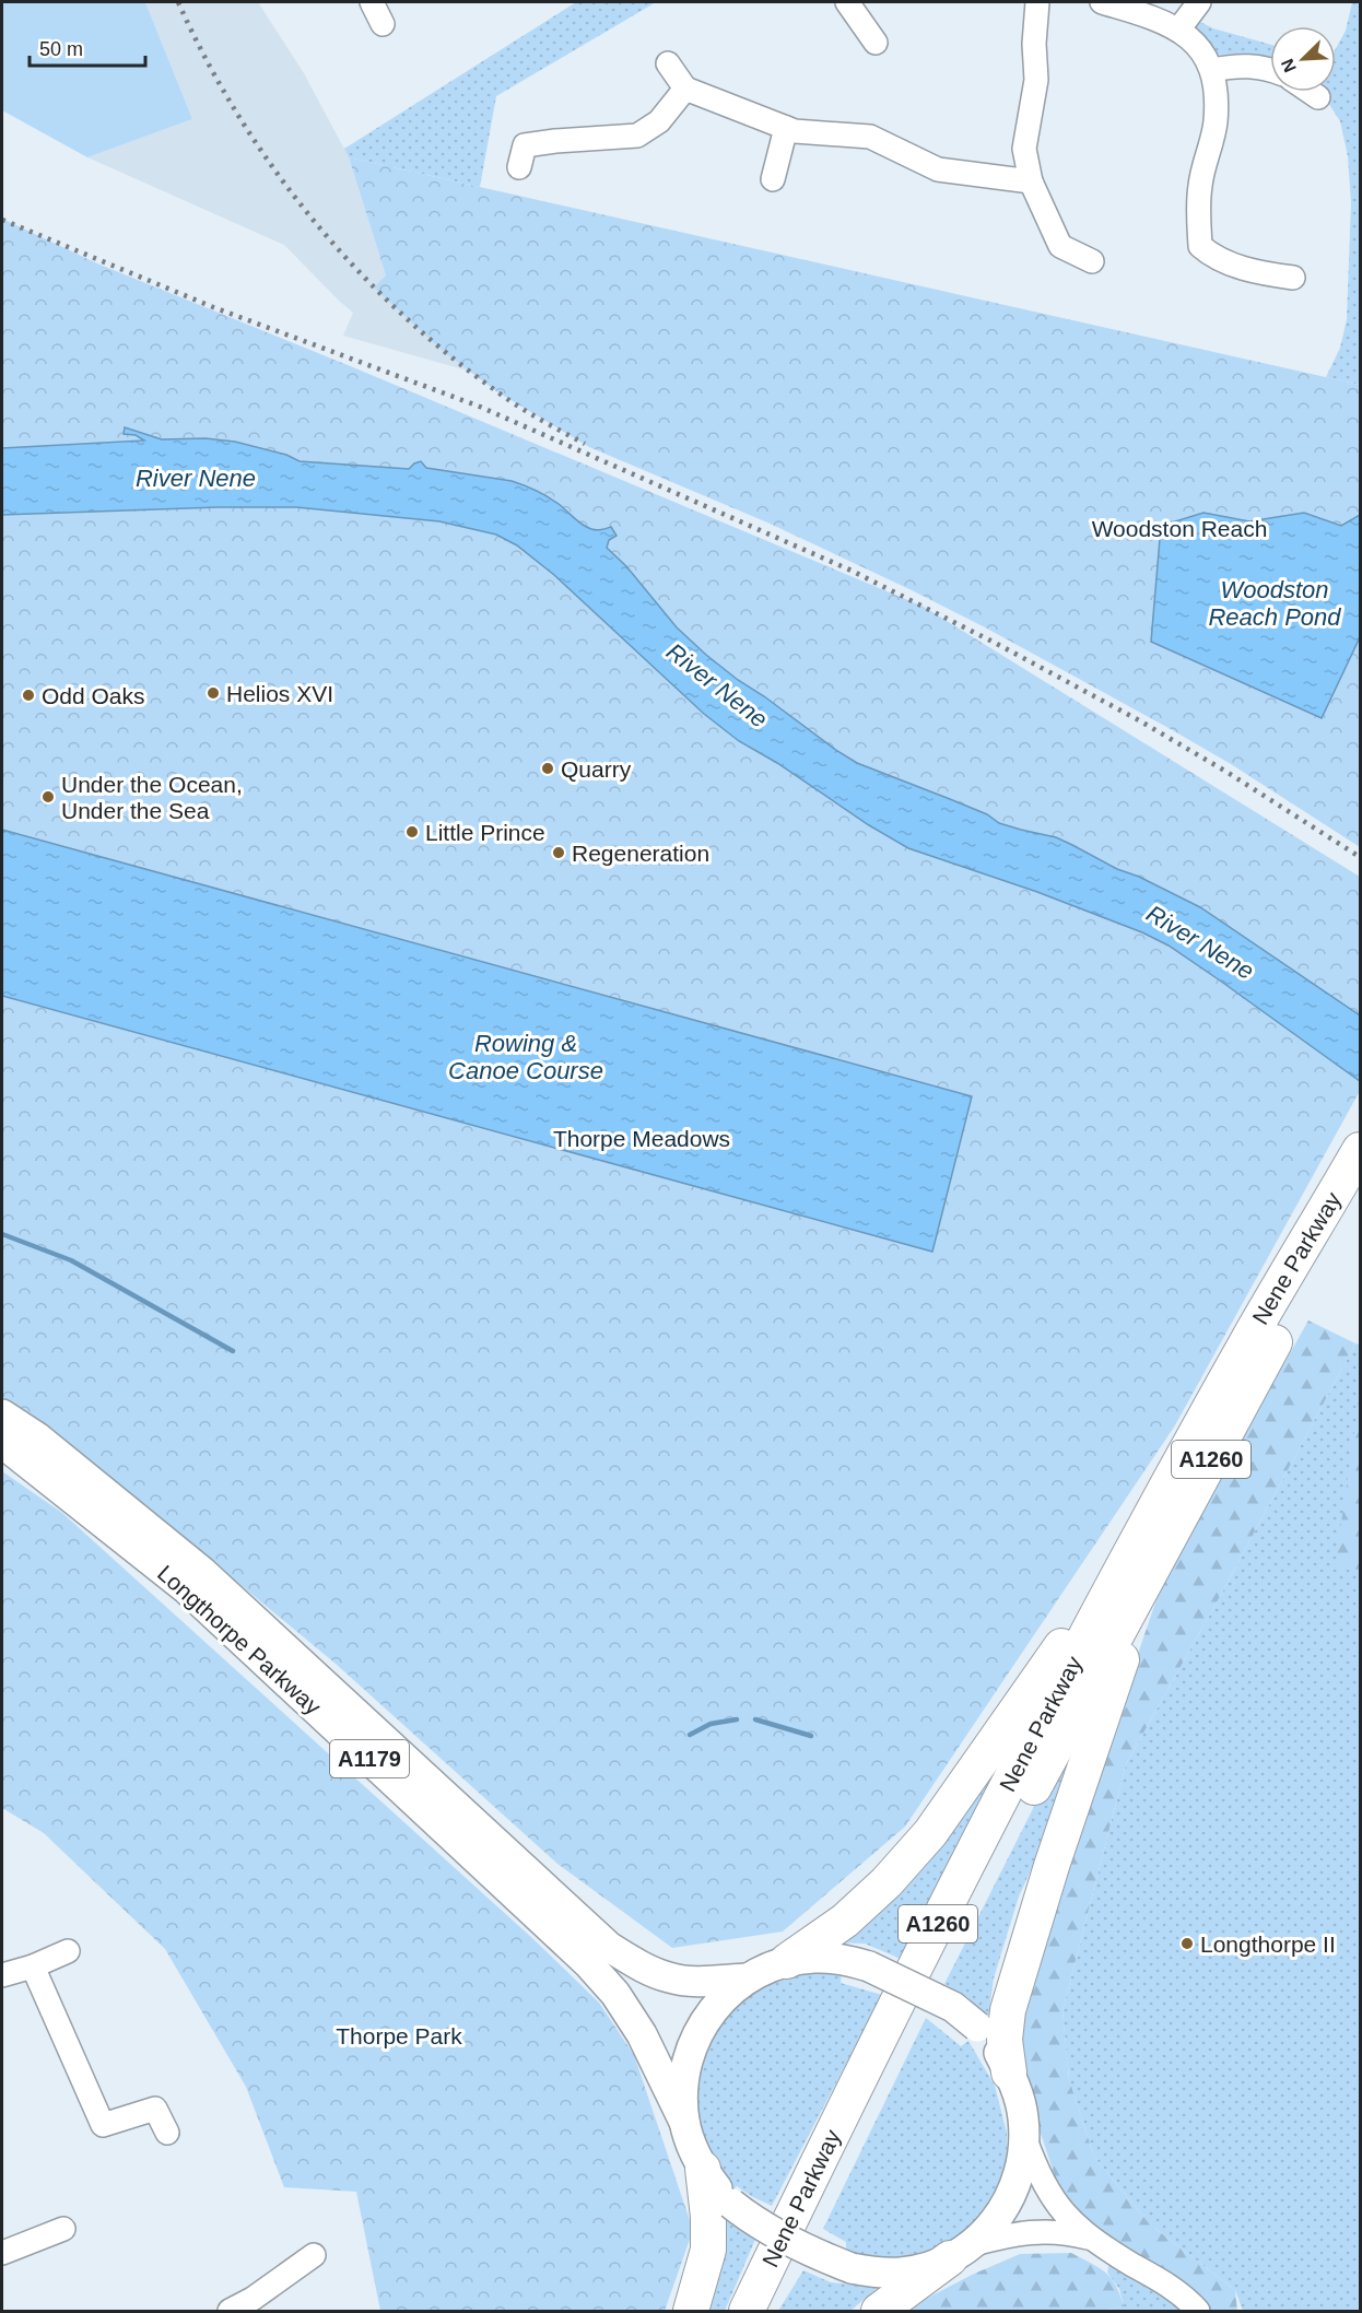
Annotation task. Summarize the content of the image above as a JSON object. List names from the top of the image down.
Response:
{
  "streets": {
    "highway": ["Nene Parkway", "A1260"],
    "main road": ["Longthorpe Parkway", "A1179"]
  },
  "water": ["River Nene", "Woodston Reach Pond", "Rowing & Canoe Course"],
  "parks": ["Woodston Reach", "Thorpe Meadows", "Thorpe Park"],
  "places": [
    "Helios XVI",
    "Odd Oaks",
    "Quarry",
    "Under the Ocean, Under the Sea",
    "Little Prince",
    "Regeneration",
    "Longthorpe II"
  ],
  "scale_bar": "50 m",
  "north": "bottom left"
}
